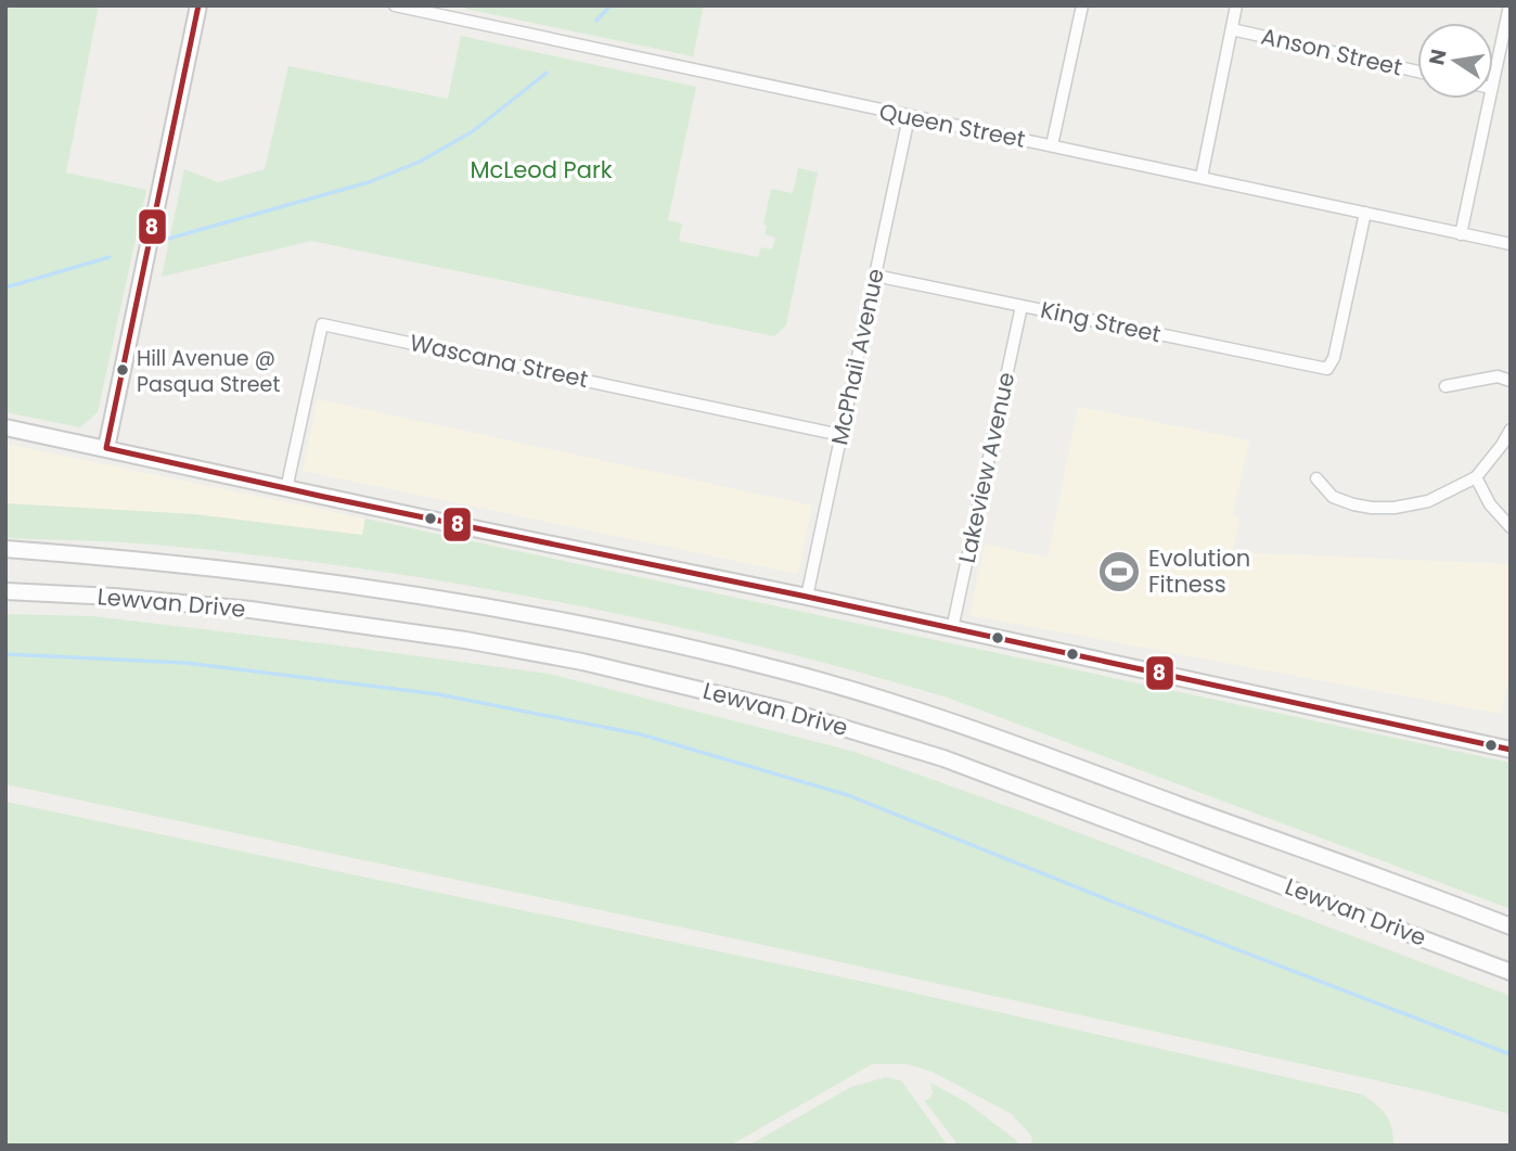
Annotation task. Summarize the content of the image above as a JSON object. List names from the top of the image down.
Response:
{
  "streets": {
    "main road": ["Lewvan Drive"],
    "street": [
      "Anson Street",
      "Queen Street",
      "King Street",
      "McPhail Avenue",
      "Wascana Street",
      "Lakeview Avenue"
    ]
  },
  "crossings": [
    ["Queen Street", "King Street"],
    ["Queen Street", "McPhail Avenue"],
    ["King Street", "McPhail Avenue"],
    ["King Street", "Lakeview Avenue"],
    ["McPhail Avenue", "Wascana Street"]
  ],
  "parks": ["McLeod Park"],
  "places": {
    "other": ["Hill Avenue @ Pasqua Street"],
    "sports": ["Evolution Fitness"]
  },
  "lines": ["transit line 8"],
  "north": "left"
}
